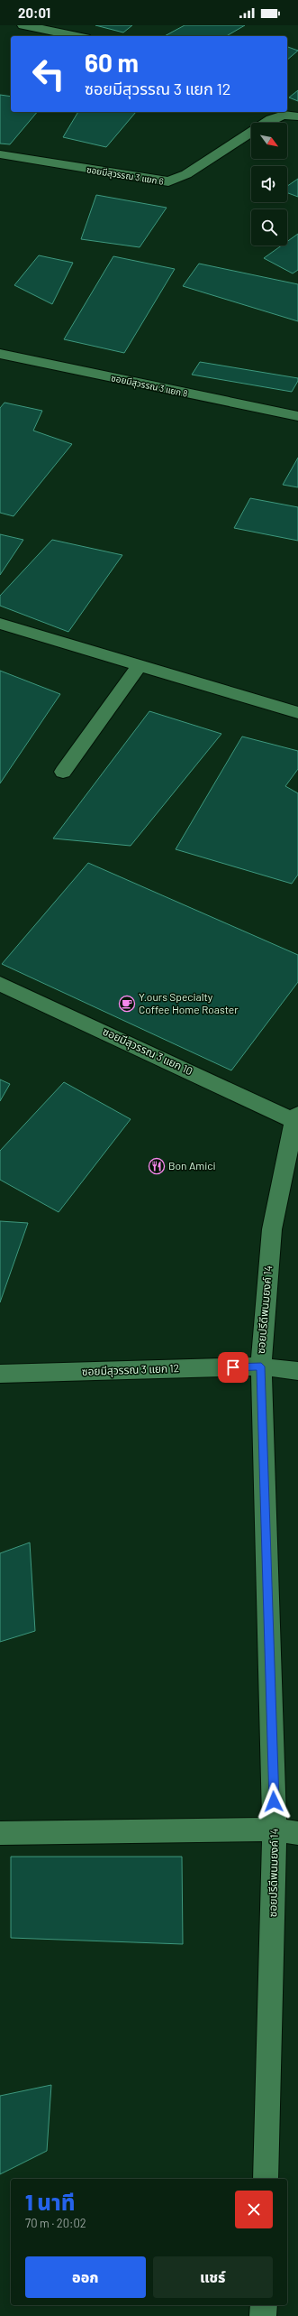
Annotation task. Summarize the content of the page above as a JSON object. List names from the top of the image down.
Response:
{
  "streets": {
    "street": [
      "ซอยมีสุวรรณ 3 แยก 6",
      "ซอยมีสุวรรณ 3 แยก 8",
      "ซอยมีสุวรรณ 3 แยก 10",
      "ซอยปรีดีพนมยงค์ 14",
      "ซอยมีสุวรรณ 3 แยก 12"
    ]
  },
  "crossings": [
    ["ซอยมีสุวรรณ 3 แยก 10", "ซอยปรีดีพนมยงค์ 14"],
    ["ซอยปรีดีพนมยงค์ 14", "ซอยมีสุวรรณ 3 แยก 12"]
  ],
  "places": {
    "cafe": ["Y.ours Specialty Coffee Home Roaster"],
    "restaurant": ["Bon Amici"]
  },
  "north": "bottom right",
  "page": {
    "status": "20:01",
    "turn": ["60 m", "ซอยมีสุวรรณ 3 แยก 12"],
    "heading": ["1 นาที", "70 m · 20:02"],
    "buttons": ["ออก", "แชร์"]
  }
}
